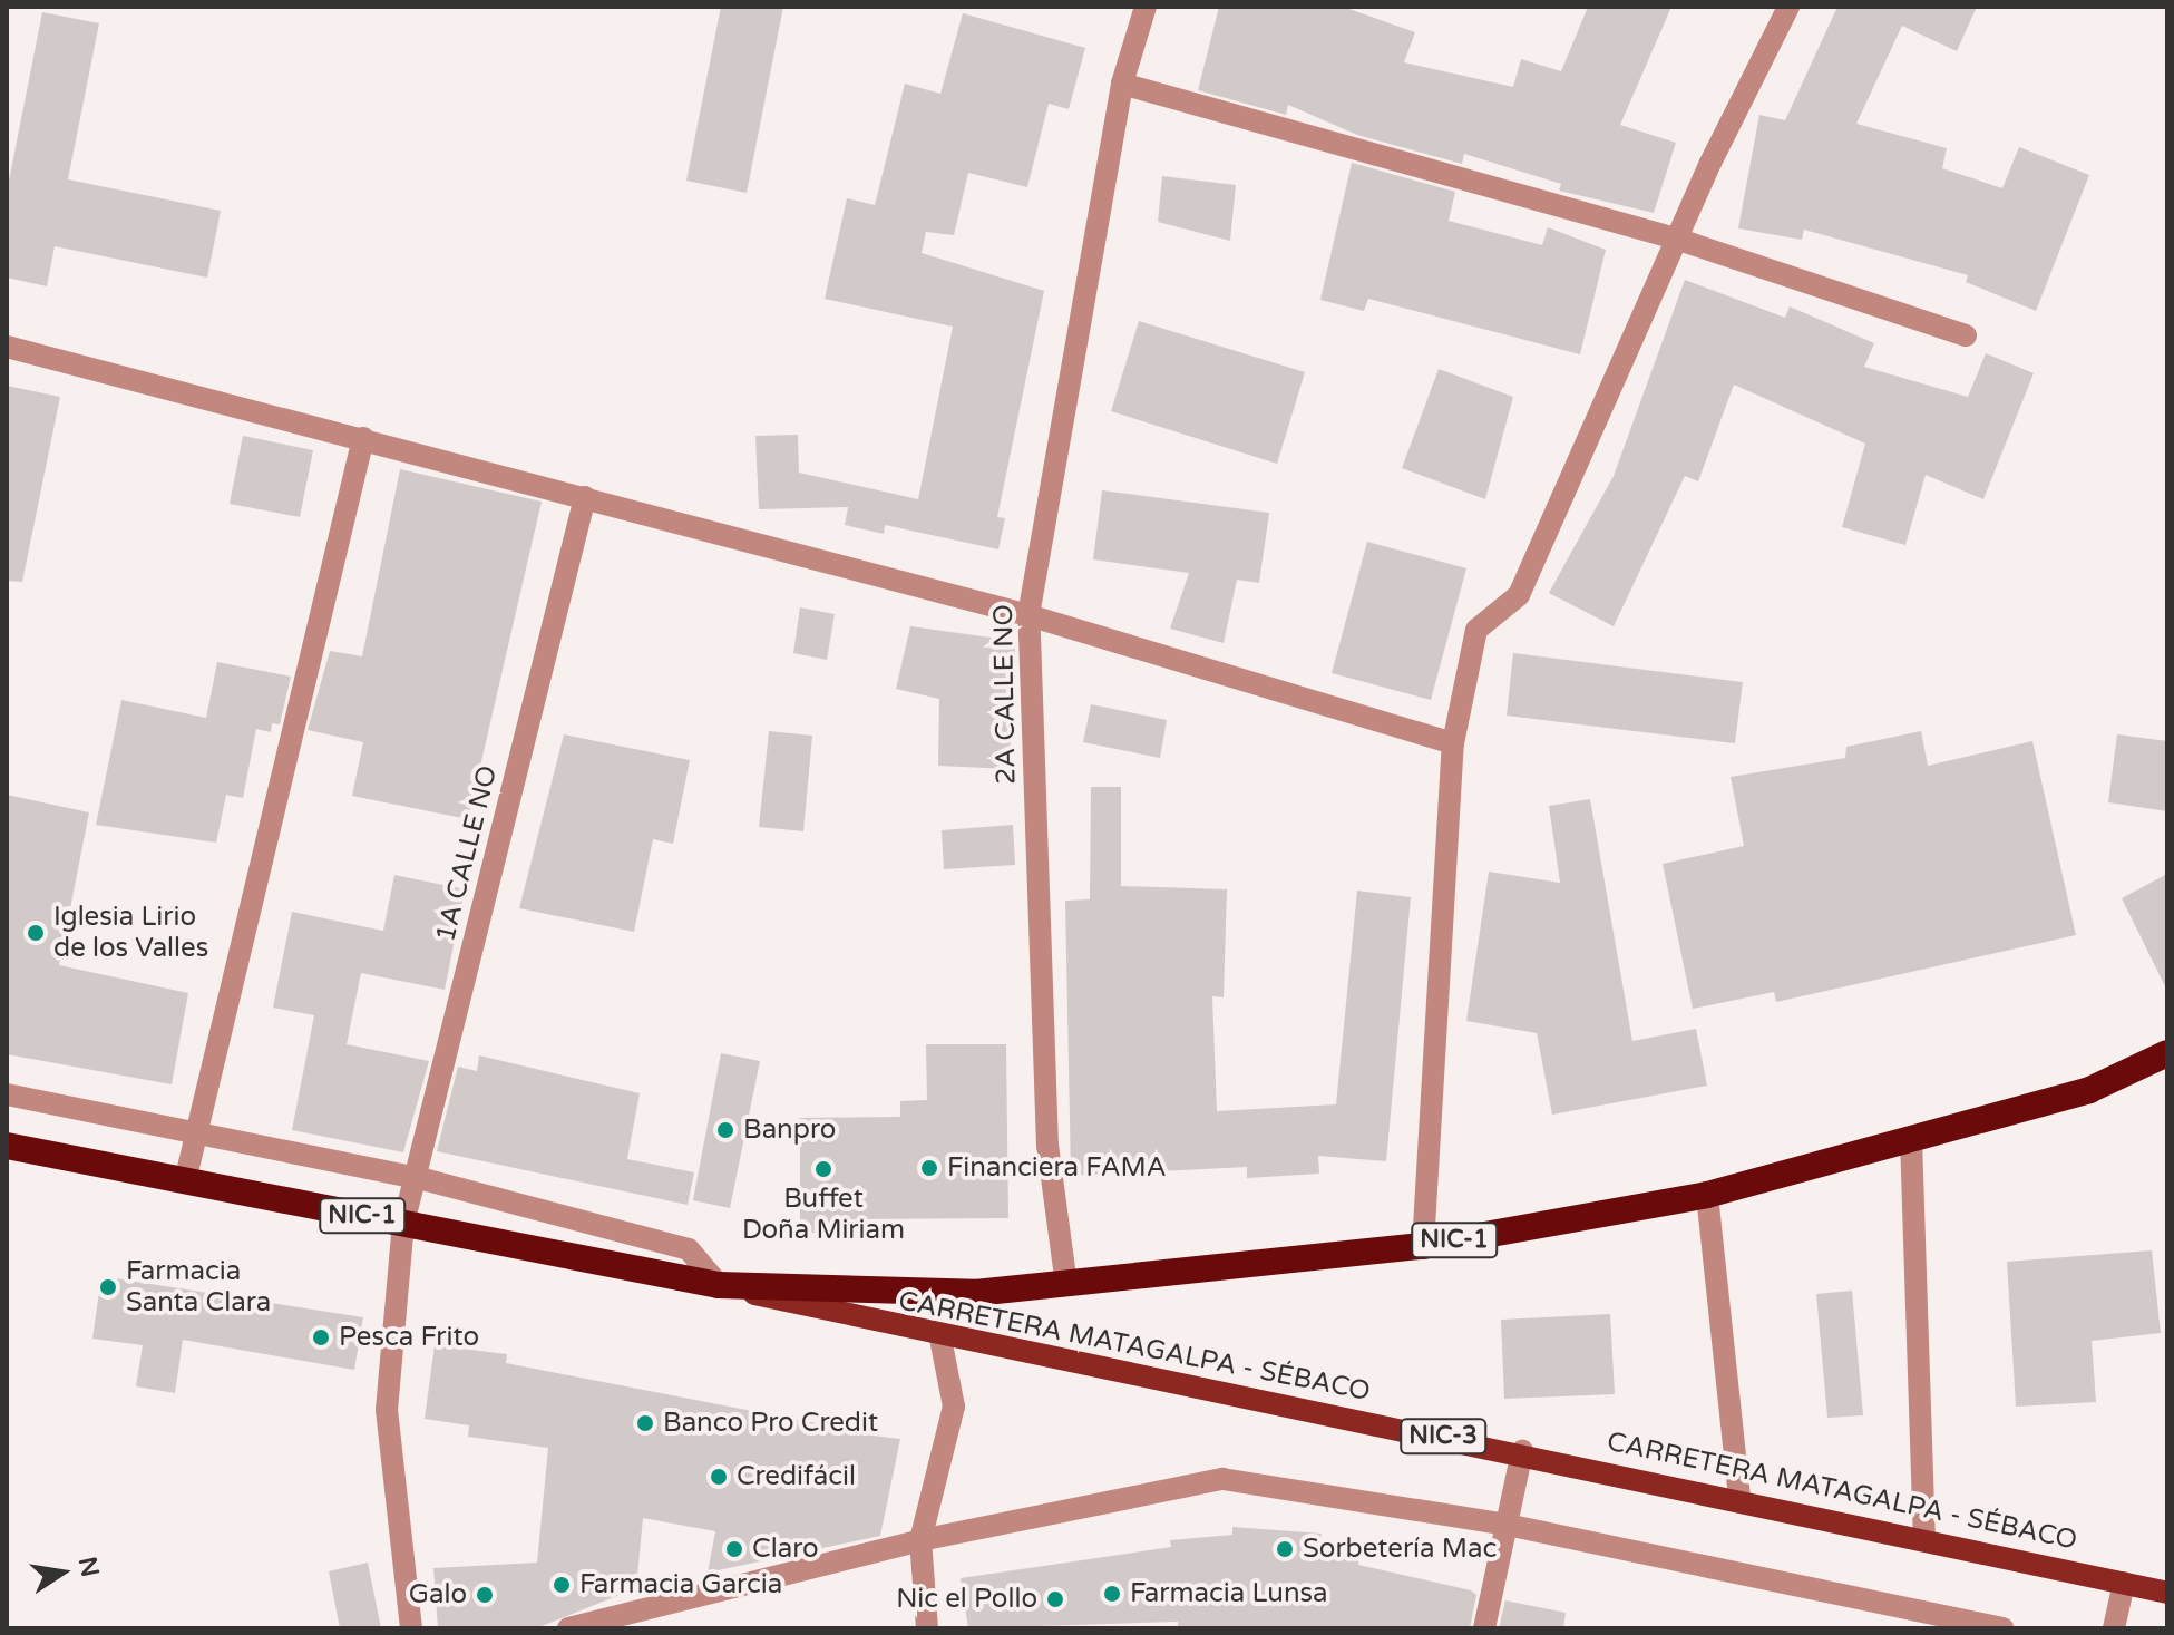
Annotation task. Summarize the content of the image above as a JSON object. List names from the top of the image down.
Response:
{
  "streets": {
    "highway": ["NIC-1"],
    "main road": ["CARRETERA MATAGALPA - SÉBACO", "NIC-3"],
    "street": ["2A CALLE NO", "1A CALLE NO"]
  },
  "crossings": [
    ["2A CALLE NO", "NIC-1"],
    ["1A CALLE NO", "NIC-1"],
    ["NIC-1", "CARRETERA MATAGALPA - SÉBACO"]
  ],
  "places": [
    "Iglesia Lirio de los Valles",
    "Banpro",
    "Financiera FAMA",
    "Buffet Doña Miriam",
    "Farmacia Santa Clara",
    "Pesca Frito",
    "Banco Pro Credit",
    "Credifácil",
    "Claro",
    "Sorbetería Mac",
    "Farmacia Garcia",
    "Farmacia Lunsa",
    "Galo",
    "Nic el Pollo"
  ],
  "north": "right"
}
